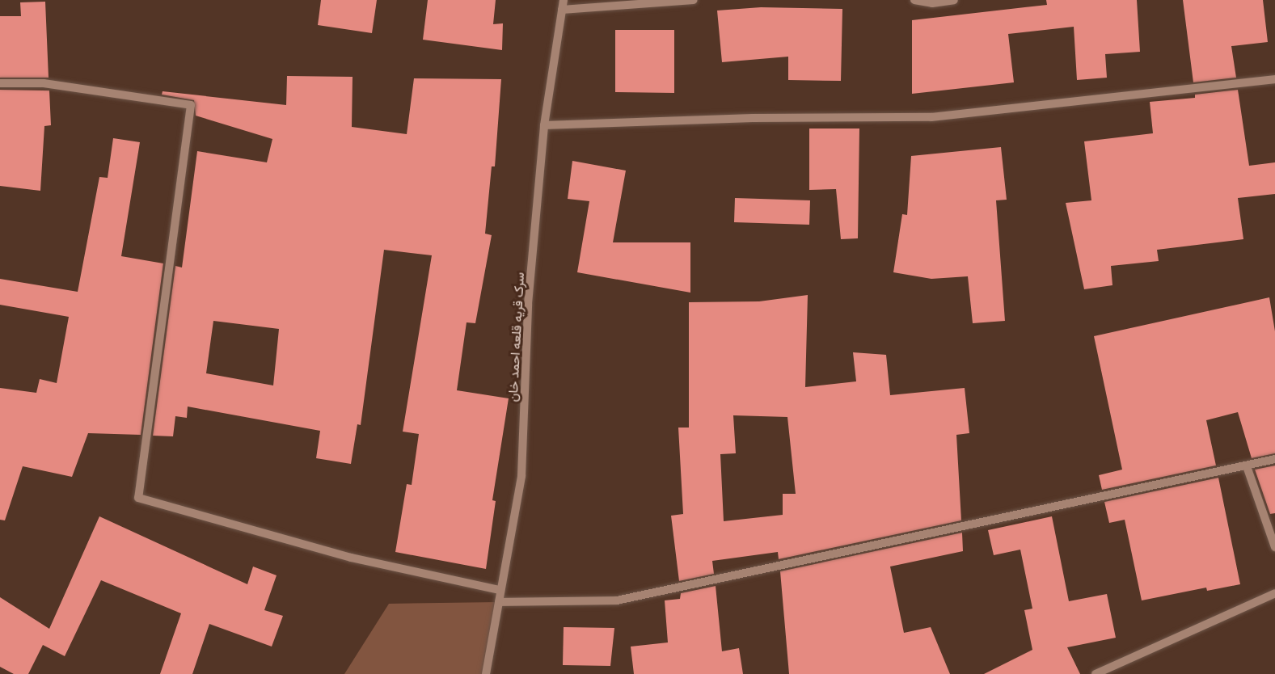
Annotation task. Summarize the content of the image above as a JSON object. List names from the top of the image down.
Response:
{
  "streets": {
    "street": ["سرک قریه قلعه احمد خان"]
  }
}
